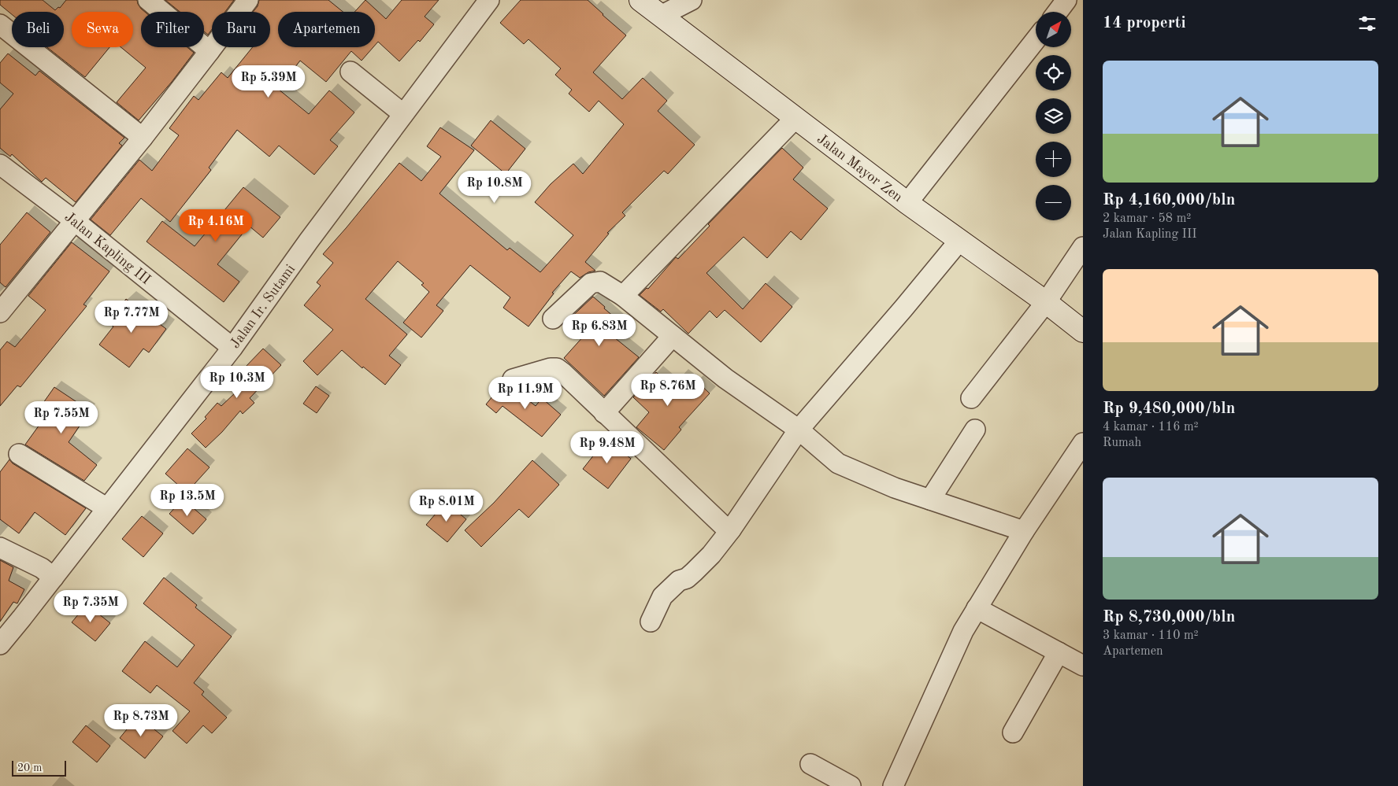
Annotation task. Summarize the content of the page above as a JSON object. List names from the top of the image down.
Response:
{
  "streets": {
    "street": ["Jalan Mayor Zen", "Jalan Kapling III", "Jalan Ir. Sutami"]
  },
  "crossings": [
    ["Jalan Kapling III", "Jalan Ir. Sutami"]
  ],
  "scale_bar": "20 m",
  "north": "top right",
  "page": {
    "heading": "14 properti",
    "map_buttons": ["+", "−"],
    "chip": [
      "Beli",
      "Sewa",
      "Filter",
      "Baru",
      "Apartemen"
    ],
    "list": [
      {
        "name": "Rp 4,160,000/bln",
        "note": "2 kamar · 58 m² · Jalan Kapling III"
      },
      {
        "name": "Rp 9,480,000/bln",
        "note": "4 kamar · 116 m² · Rumah"
      },
      {
        "name": "Rp 8,730,000/bln",
        "note": "3 kamar · 110 m² · Apartemen"
      }
    ],
    "price": [
      "Rp 5.39M",
      "Rp 10.8M",
      "Rp 4.16M",
      "Rp 7.77M",
      "Rp 6.83M",
      "Rp 10.3M",
      "Rp 8.76M",
      "Rp 11.9M",
      "Rp 7.55M",
      "Rp 9.48M",
      "Rp 13.5M",
      "Rp 8.01M",
      "Rp 7.35M",
      "Rp 8.73M"
    ],
    "scale": "20 m"
  }
}
